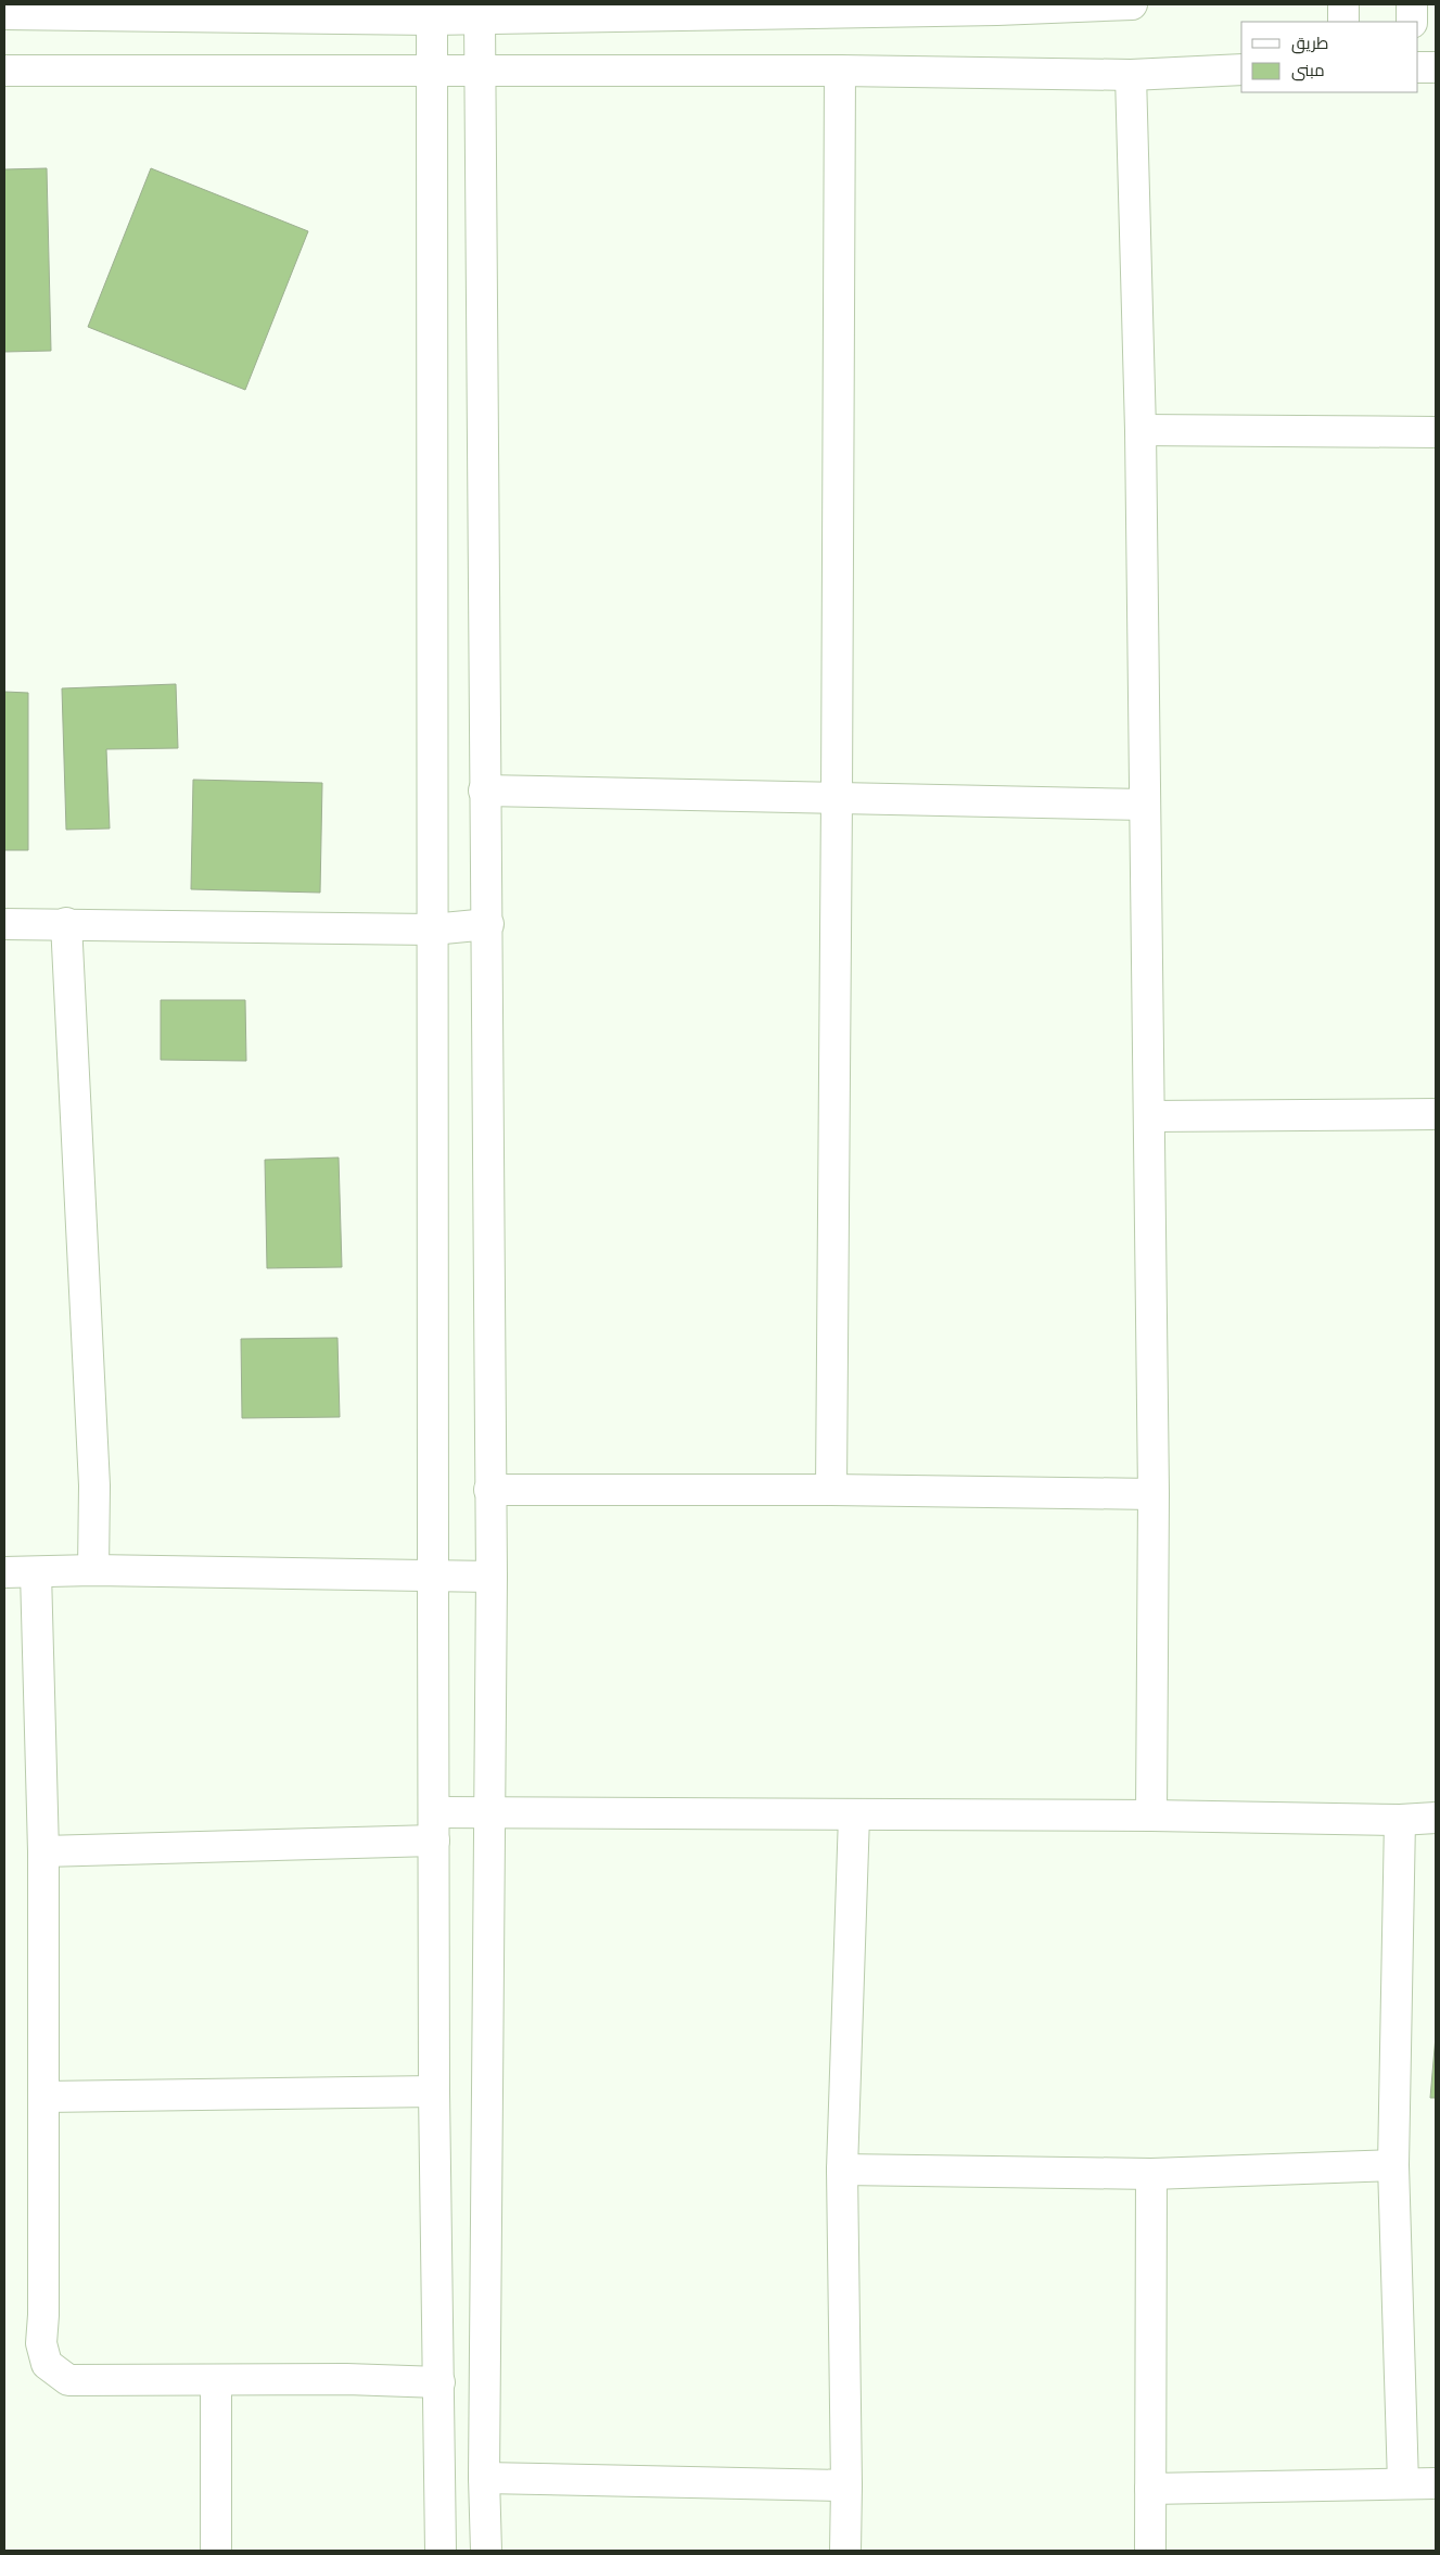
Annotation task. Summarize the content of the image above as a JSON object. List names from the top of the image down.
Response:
{
  "legend": ["طريق", "مبنى"]
}
